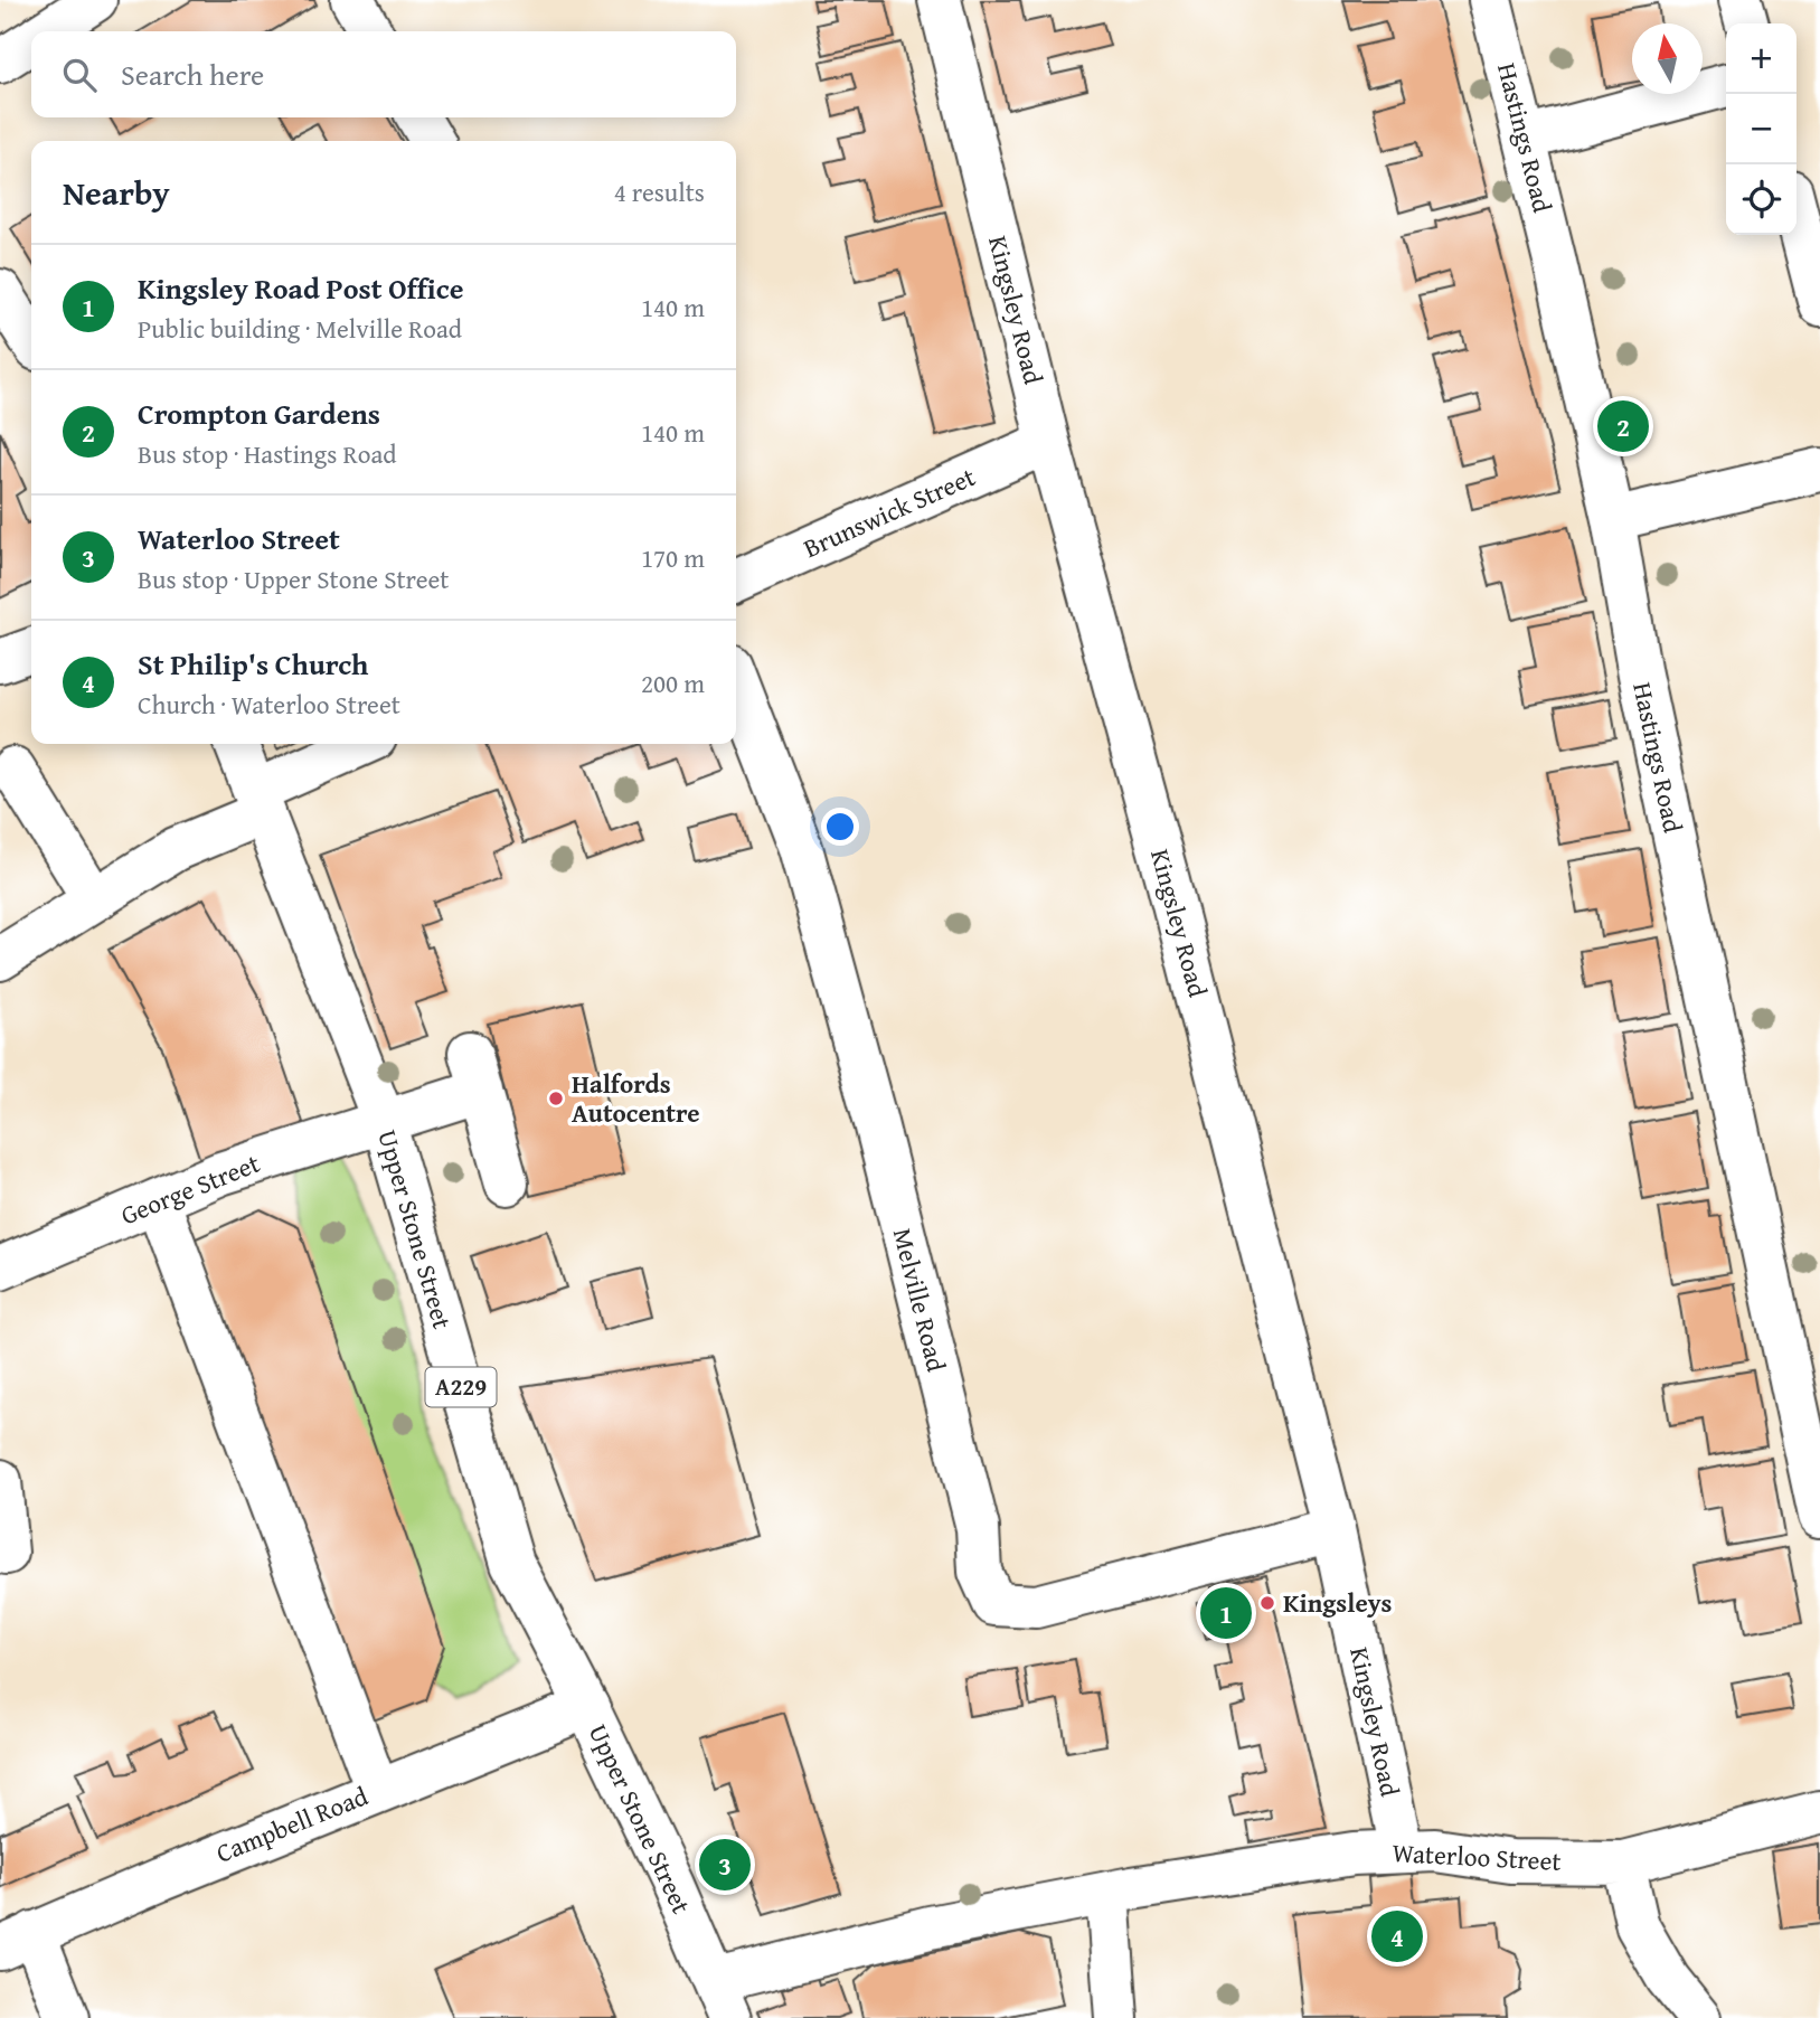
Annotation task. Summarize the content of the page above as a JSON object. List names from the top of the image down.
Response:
{
  "streets": {
    "main road": [
      "Hastings Road",
      "Kingsley Road",
      "Brunswick Street",
      "George Street",
      "Upper Stone Street",
      "Melville Road",
      "A229",
      "Campbell Road",
      "Waterloo Street"
    ]
  },
  "crossings": [
    ["Kingsley Road", "Brunswick Street"],
    ["Kingsley Road", "Melville Road"],
    ["Kingsley Road", "Waterloo Street"],
    ["George Street", "Upper Stone Street"],
    ["Upper Stone Street", "Campbell Road"],
    ["Upper Stone Street", "Waterloo Street"]
  ],
  "places": ["Halfords Autocentre", "Kingsleys"],
  "north": "top",
  "page": {
    "map_buttons": ["+", "−"],
    "search": "Search here",
    "heading": ["Nearby", "4 results"],
    "list": [
      {
        "mark": "1",
        "name": "Kingsley Road Post Office",
        "note": "Public building · Melville Road",
        "value": "140 m"
      },
      {
        "mark": "2",
        "name": "Crompton Gardens",
        "note": "Bus stop · Hastings Road",
        "value": "140 m"
      },
      {
        "mark": "3",
        "name": "Waterloo Street",
        "note": "Bus stop · Upper Stone Street",
        "value": "170 m"
      },
      {
        "mark": "4",
        "name": "St Philip's Church",
        "note": "Church · Waterloo Street",
        "value": "200 m"
      }
    ],
    "pins": [
      "2",
      "1",
      "3",
      "4"
    ]
  }
}
